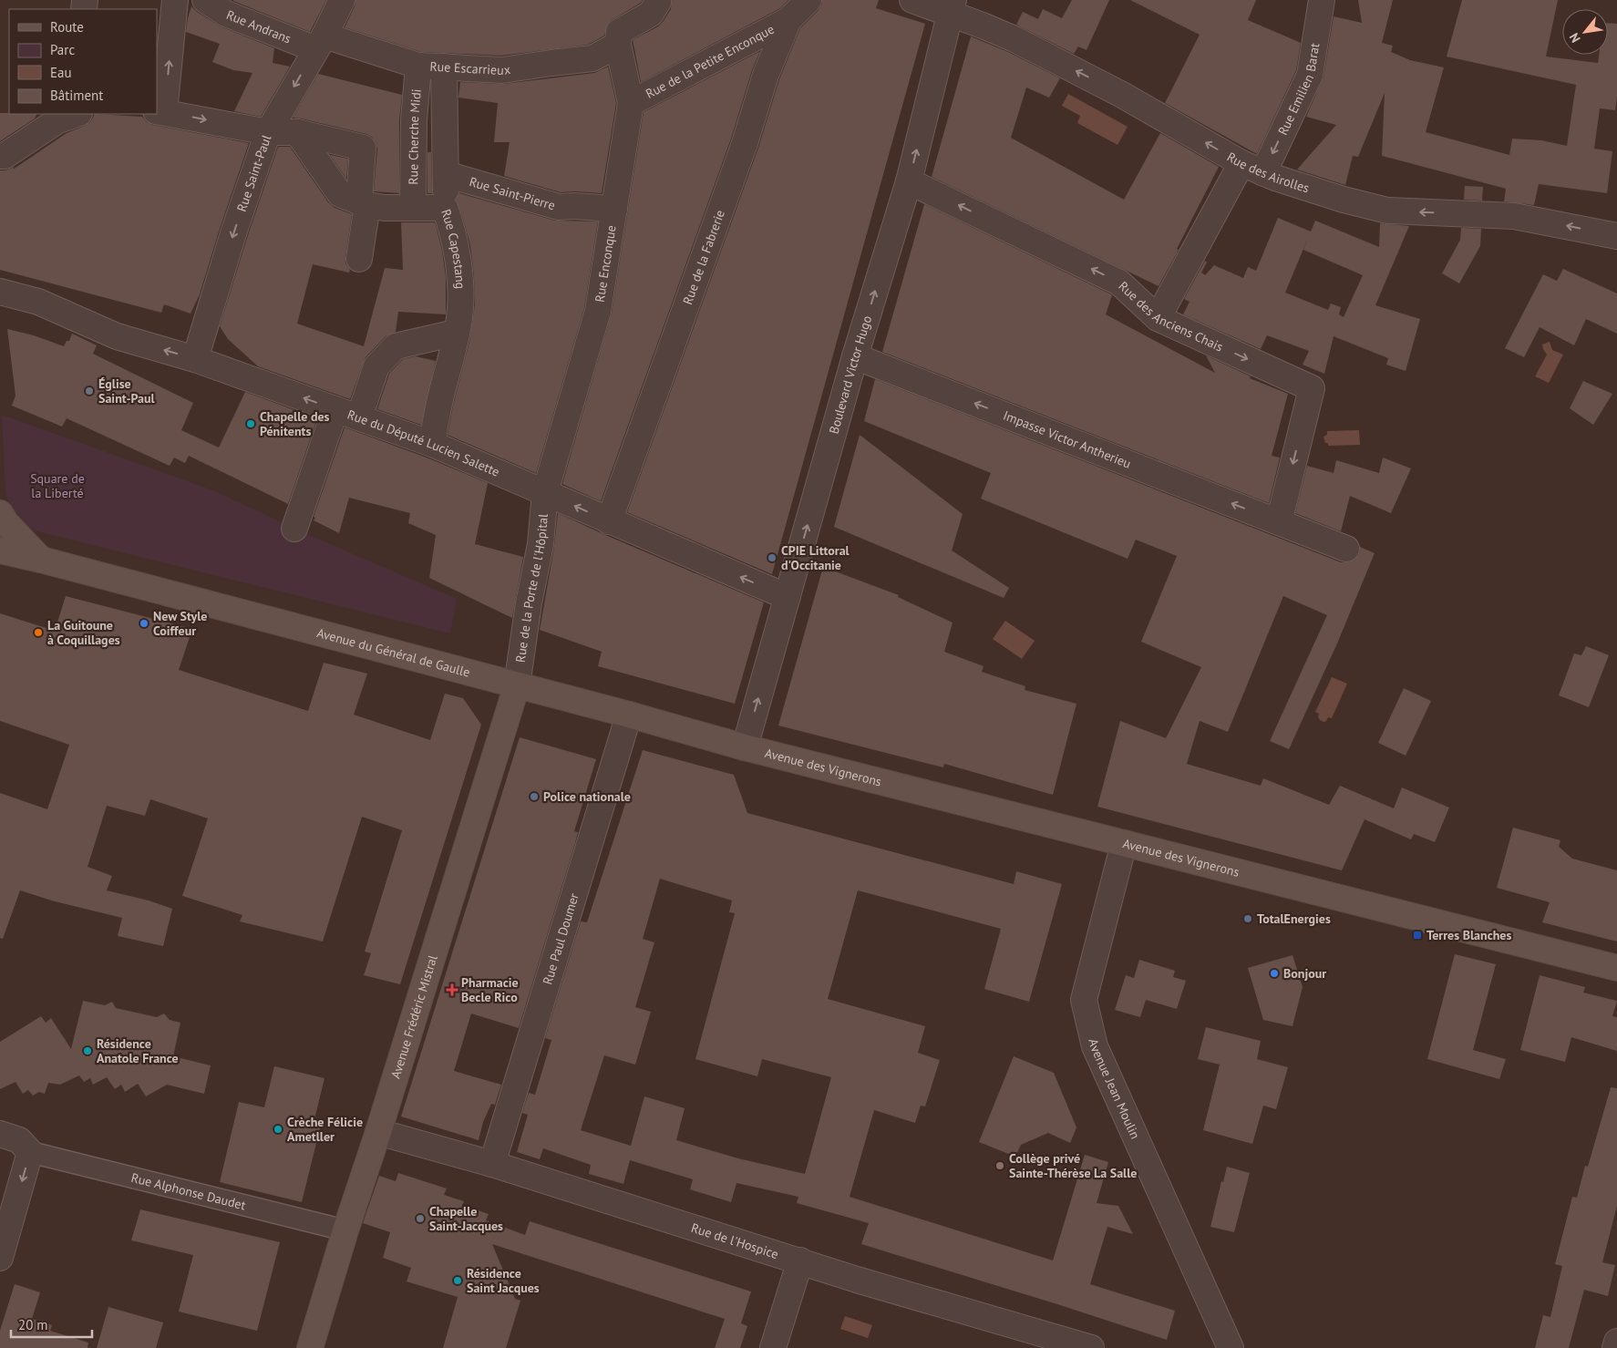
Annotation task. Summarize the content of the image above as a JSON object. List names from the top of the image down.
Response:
{
  "streets": {
    "main road": ["Avenue du Général de Gaulle", "Avenue des Vignerons", "Avenue Frédéric Mistral"],
    "street": [
      "Rue Andrans",
      "Rue de la Petite Enconque",
      "Rue Escarrieux",
      "Rue Emilien Barat",
      "Rue Cherche Midi",
      "Rue des Airolles",
      "Rue Saint-Paul",
      "Rue Saint-Pierre",
      "Rue Capestang",
      "Rue de la Fabrerie",
      "Rue Enconque",
      "Rue des Anciens Chais",
      "Boulevard Victor Hugo",
      "Impasse Victor Antherieu",
      "Rue du Député Lucien Salette",
      "Rue de la Porte de l'Hôpital",
      "Rue Paul Doumer",
      "Avenue Jean Moulin",
      "Rue Alphonse Daudet",
      "Rue de l'Hospice"
    ]
  },
  "crossings": [
    ["Rue Andrans", "Rue Escarrieux"],
    ["Rue Andrans", "Rue Saint-Paul"],
    ["Rue de la Petite Enconque", "Rue de la Fabrerie"],
    ["Rue de la Petite Enconque", "Rue Enconque"],
    ["Rue Escarrieux", "Rue Cherche Midi"],
    ["Rue Escarrieux", "Rue Saint-Paul"],
    ["Rue Escarrieux", "Rue Enconque"],
    ["Rue Emilien Barat", "Rue des Airolles"],
    ["Rue Emilien Barat", "Rue des Anciens Chais"],
    ["Rue Cherche Midi", "Rue Capestang"],
    ["Rue des Airolles", "Boulevard Victor Hugo"],
    ["Rue Saint-Paul", "Rue du Député Lucien Salette"],
    ["Rue Saint-Pierre", "Rue Enconque"],
    ["Rue Capestang", "Rue du Député Lucien Salette"],
    ["Rue de la Fabrerie", "Rue du Député Lucien Salette"],
    ["Rue Enconque", "Rue du Député Lucien Salette"],
    ["Rue Enconque", "Rue de la Porte de l'Hôpital"],
    ["Rue des Anciens Chais", "Boulevard Victor Hugo"],
    ["Rue des Anciens Chais", "Impasse Victor Antherieu"],
    ["Boulevard Victor Hugo", "Impasse Victor Antherieu"],
    ["Boulevard Victor Hugo", "Rue du Député Lucien Salette"],
    ["Boulevard Victor Hugo", "Avenue du Général de Gaulle"],
    ["Boulevard Victor Hugo", "Avenue des Vignerons"],
    ["Rue du Député Lucien Salette", "Rue de la Porte de l'Hôpital"],
    ["Rue de la Porte de l'Hôpital", "Avenue du Général de Gaulle"],
    ["Rue de la Porte de l'Hôpital", "Avenue Frédéric Mistral"],
    ["Avenue du Général de Gaulle", "Avenue des Vignerons"],
    ["Avenue du Général de Gaulle", "Rue Paul Doumer"],
    ["Avenue du Général de Gaulle", "Avenue Frédéric Mistral"],
    ["Avenue des Vignerons", "Avenue Jean Moulin"],
    ["Rue Paul Doumer", "Rue de l'Hospice"],
    ["Avenue Frédéric Mistral", "Rue Alphonse Daudet"],
    ["Avenue Frédéric Mistral", "Rue de l'Hospice"]
  ],
  "one_way": [
    "Rue Emilien Barat",
    "Rue des Airolles",
    "Boulevard Victor Hugo",
    "Impasse Victor Antherieu",
    "Rue du Député Lucien Salette"
  ],
  "parks": ["Square de la Liberté"],
  "places": {
    "other": [
      "Église Saint-Paul",
      "Chapelle des Pénitents",
      "CPIE Littoral d'Occitanie",
      "New Style Coiffeur",
      "La Guitoune à Coquillages",
      "Police nationale",
      "TotalEnergies",
      "Bonjour",
      "Résidence Anatole France",
      "Crèche Félicie Ametller",
      "Collège privé Sainte-Thérèse La Salle",
      "Chapelle Saint-Jacques",
      "Résidence Saint Jacques"
    ],
    "transit": ["Terres Blanches"],
    "health": ["Pharmacie Becle Rico"]
  },
  "legend": [
    "Route",
    "Parc",
    "Eau",
    "Bâtiment"
  ],
  "scale_bar": "20 m",
  "north": "bottom left"
}
